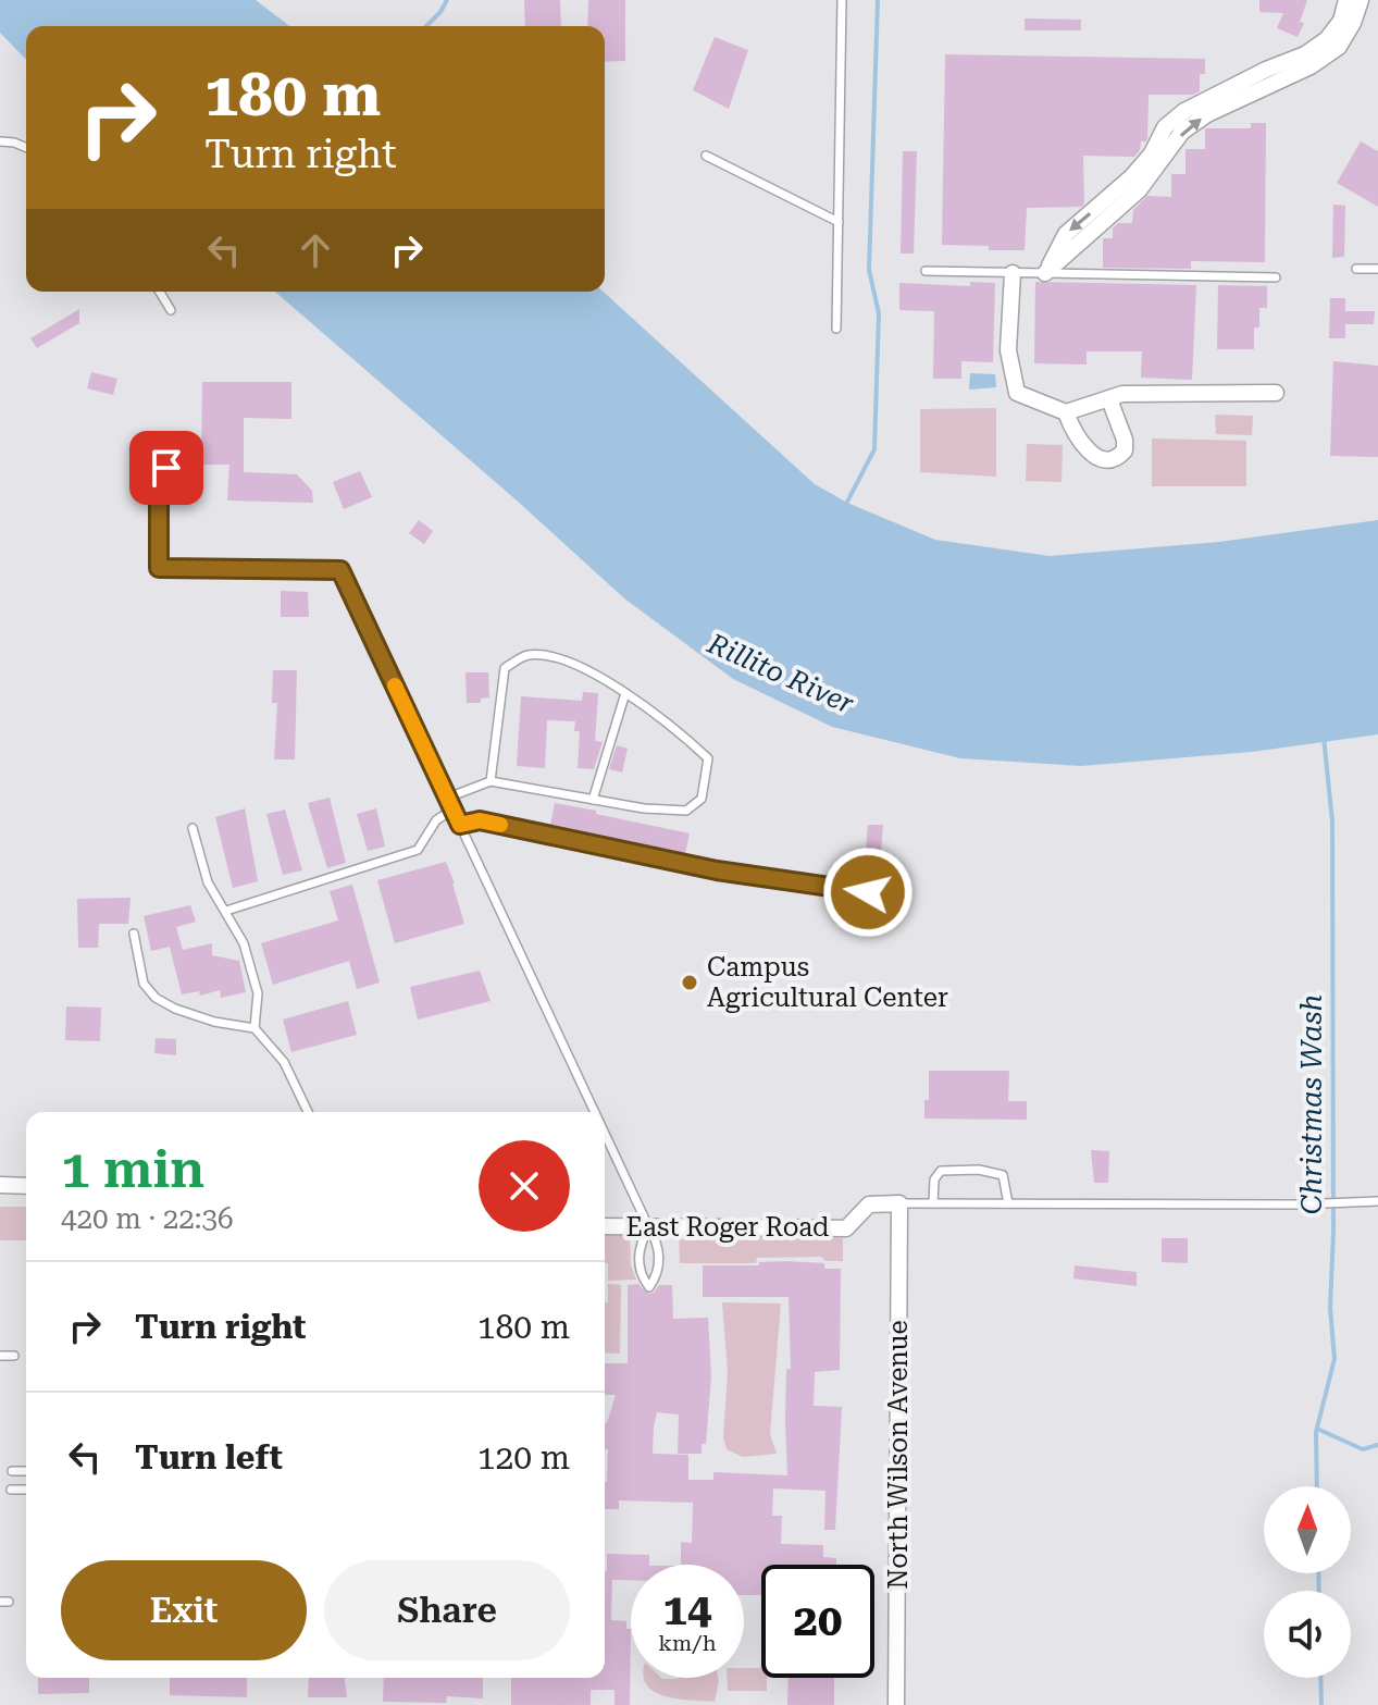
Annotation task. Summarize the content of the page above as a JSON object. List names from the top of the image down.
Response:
{
  "streets": {
    "street": ["East Roger Road", "North Wilson Avenue"]
  },
  "crossings": [
    ["East Roger Road", "North Wilson Avenue"]
  ],
  "water": ["Rillito River", "Christmas Wash"],
  "places": ["Campus Agricultural Center"],
  "north": "top",
  "page": {
    "turn": ["180 m", "Turn right"],
    "heading": ["1 min", "420 m · 22:36"],
    "list": [
      {
        "name": "Turn right",
        "value": "180 m"
      },
      {
        "name": "Turn left",
        "value": "120 m"
      }
    ],
    "buttons": ["Exit", "Share"],
    "speed": "14 km/h",
    "limit": "20"
  }
}
